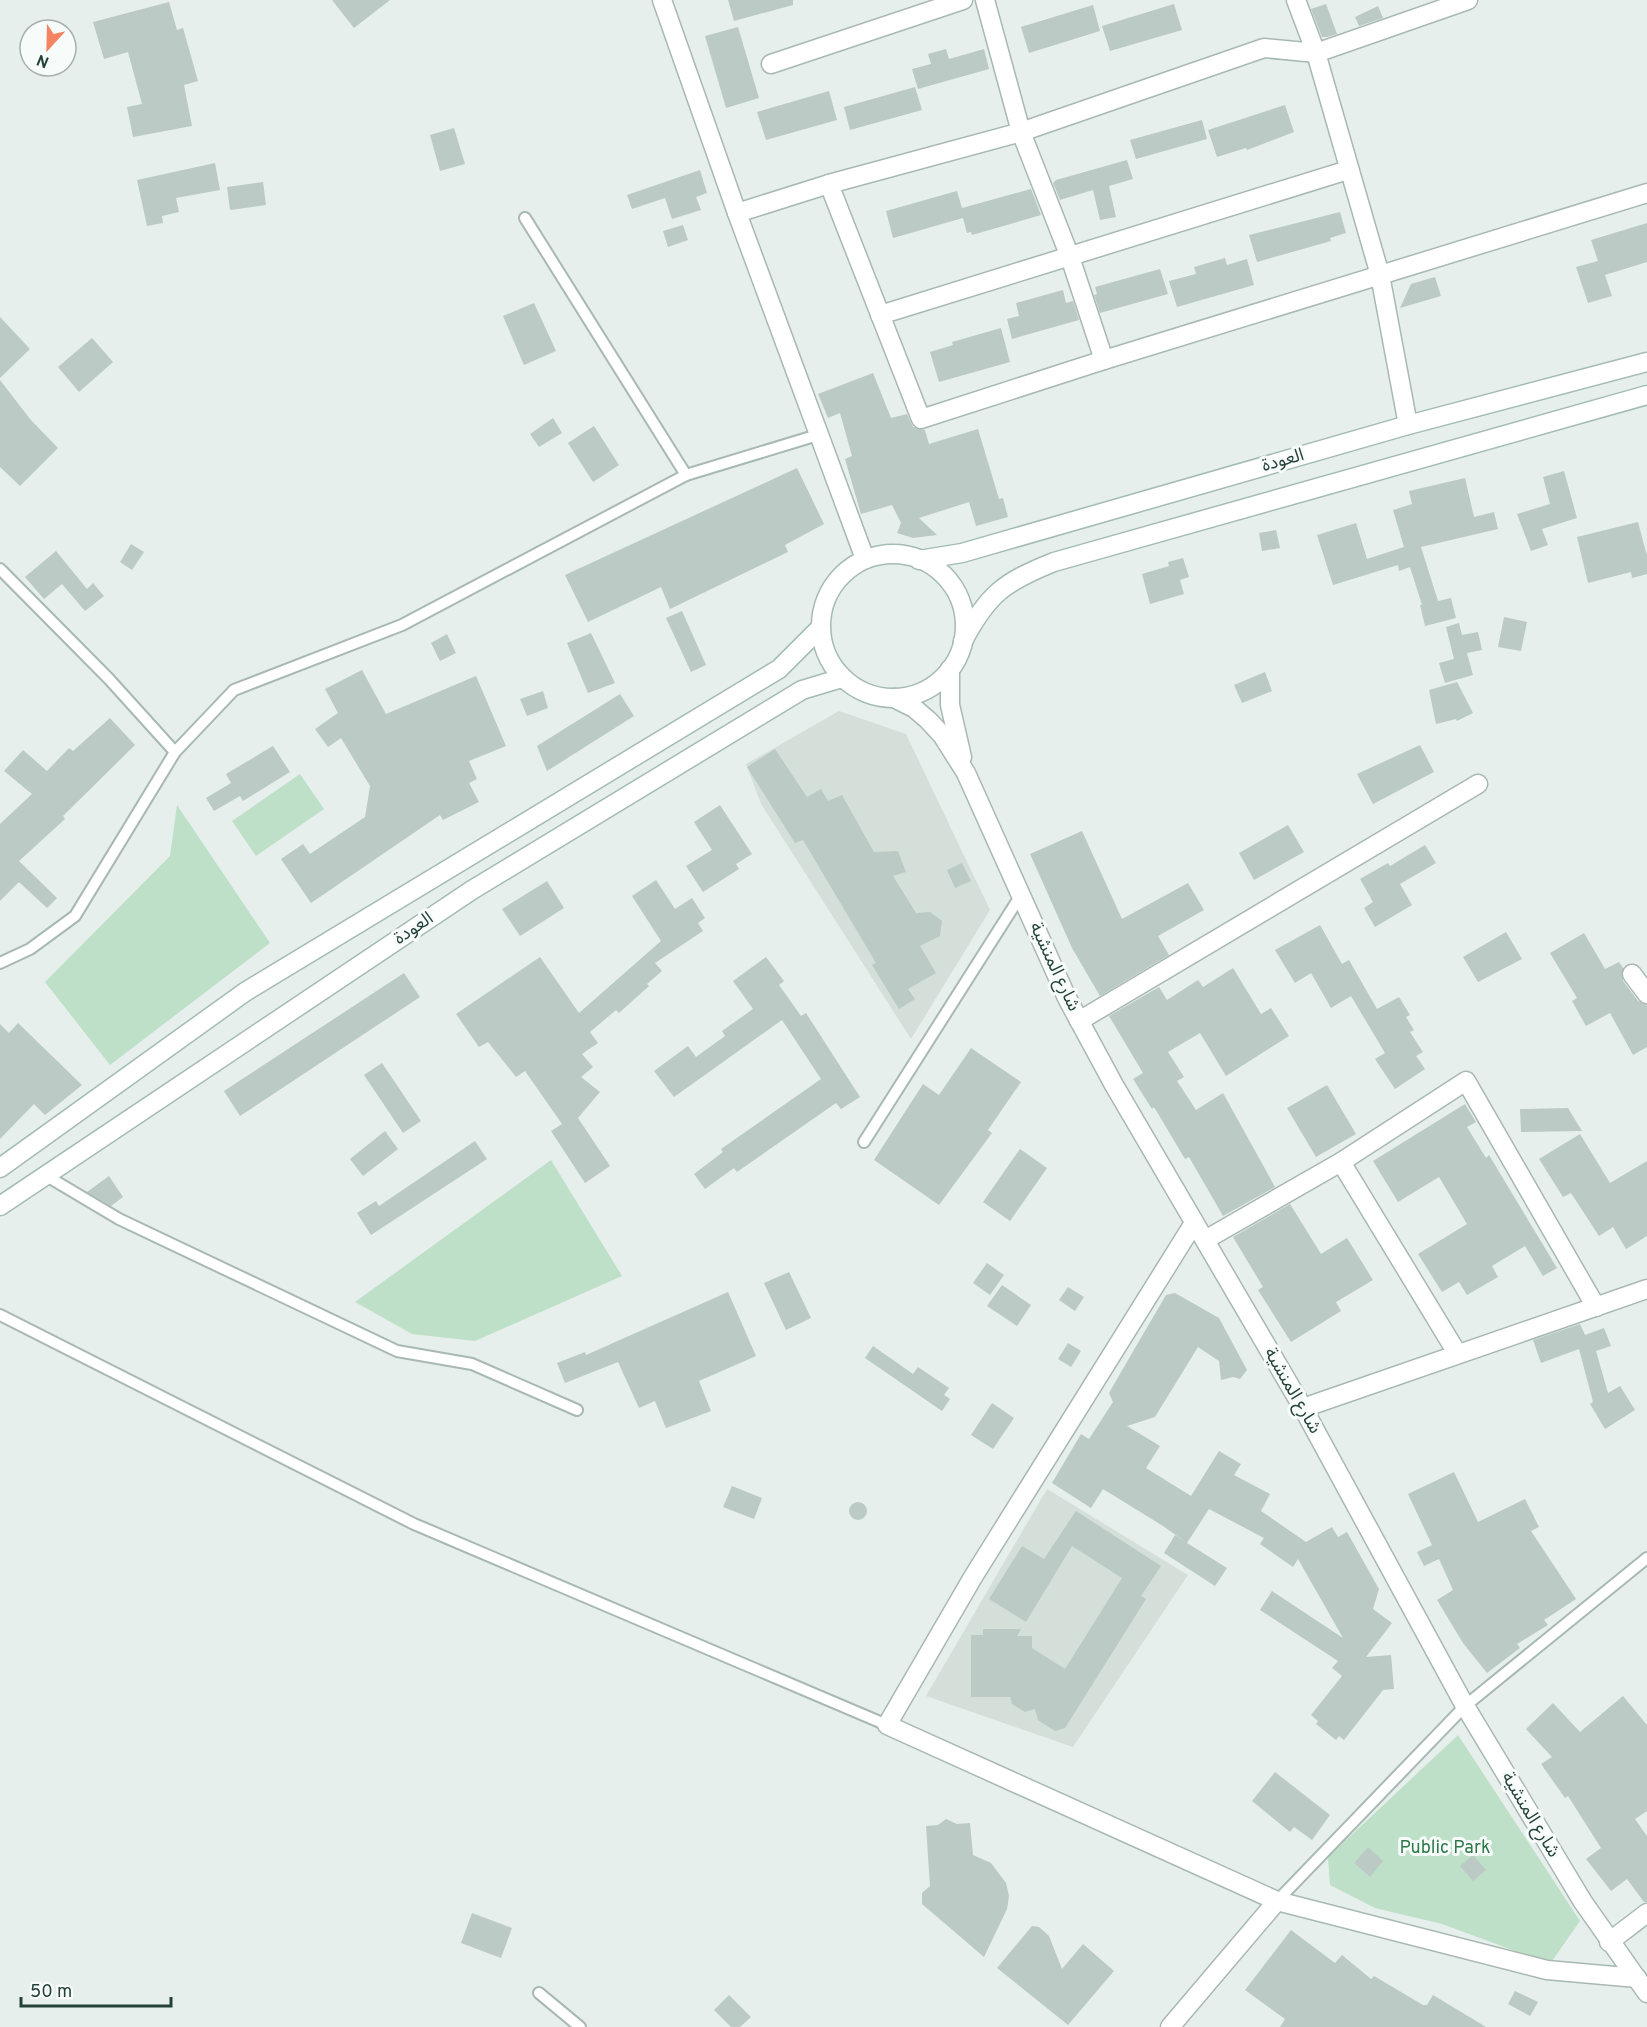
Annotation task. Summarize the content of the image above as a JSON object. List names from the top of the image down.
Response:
{
  "streets": {
    "street": ["العودة", "شارع المنشية"]
  },
  "crossings": [
    ["العودة", "شارع المنشية"]
  ],
  "parks": ["Public Park"],
  "scale_bar": "50 m",
  "north": "bottom"
}
